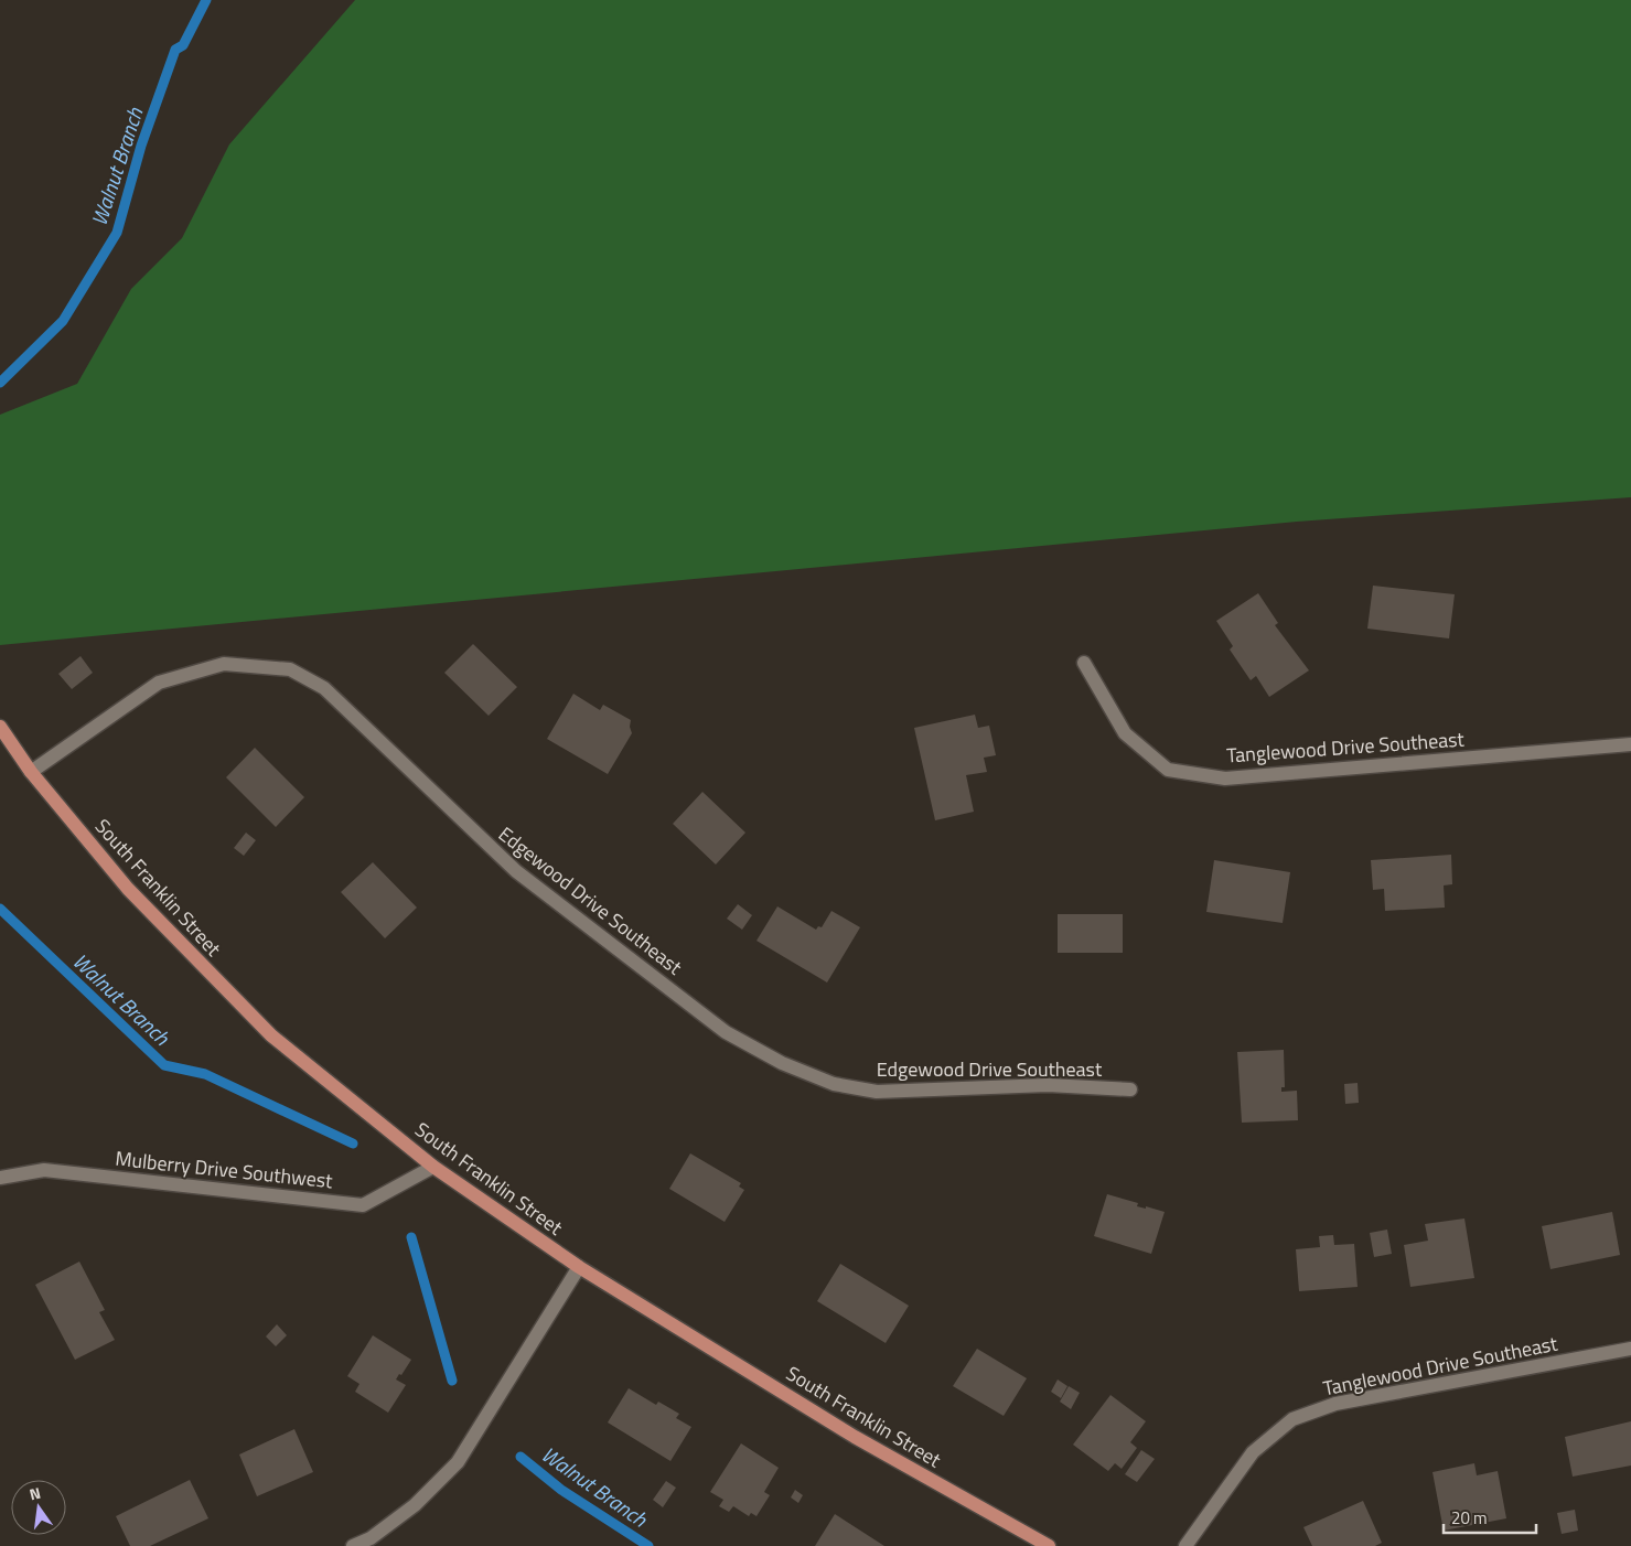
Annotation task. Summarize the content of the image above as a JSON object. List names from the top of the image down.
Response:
{
  "streets": {
    "main road": ["South Franklin Street"],
    "street": ["Tanglewood Drive Southeast", "Edgewood Drive Southeast", "Mulberry Drive Southwest"]
  },
  "crossings": [
    ["South Franklin Street", "Edgewood Drive Southeast"],
    ["South Franklin Street", "Mulberry Drive Southwest"]
  ],
  "water": ["Walnut Branch"],
  "scale_bar": "20 m",
  "north": "top"
}
